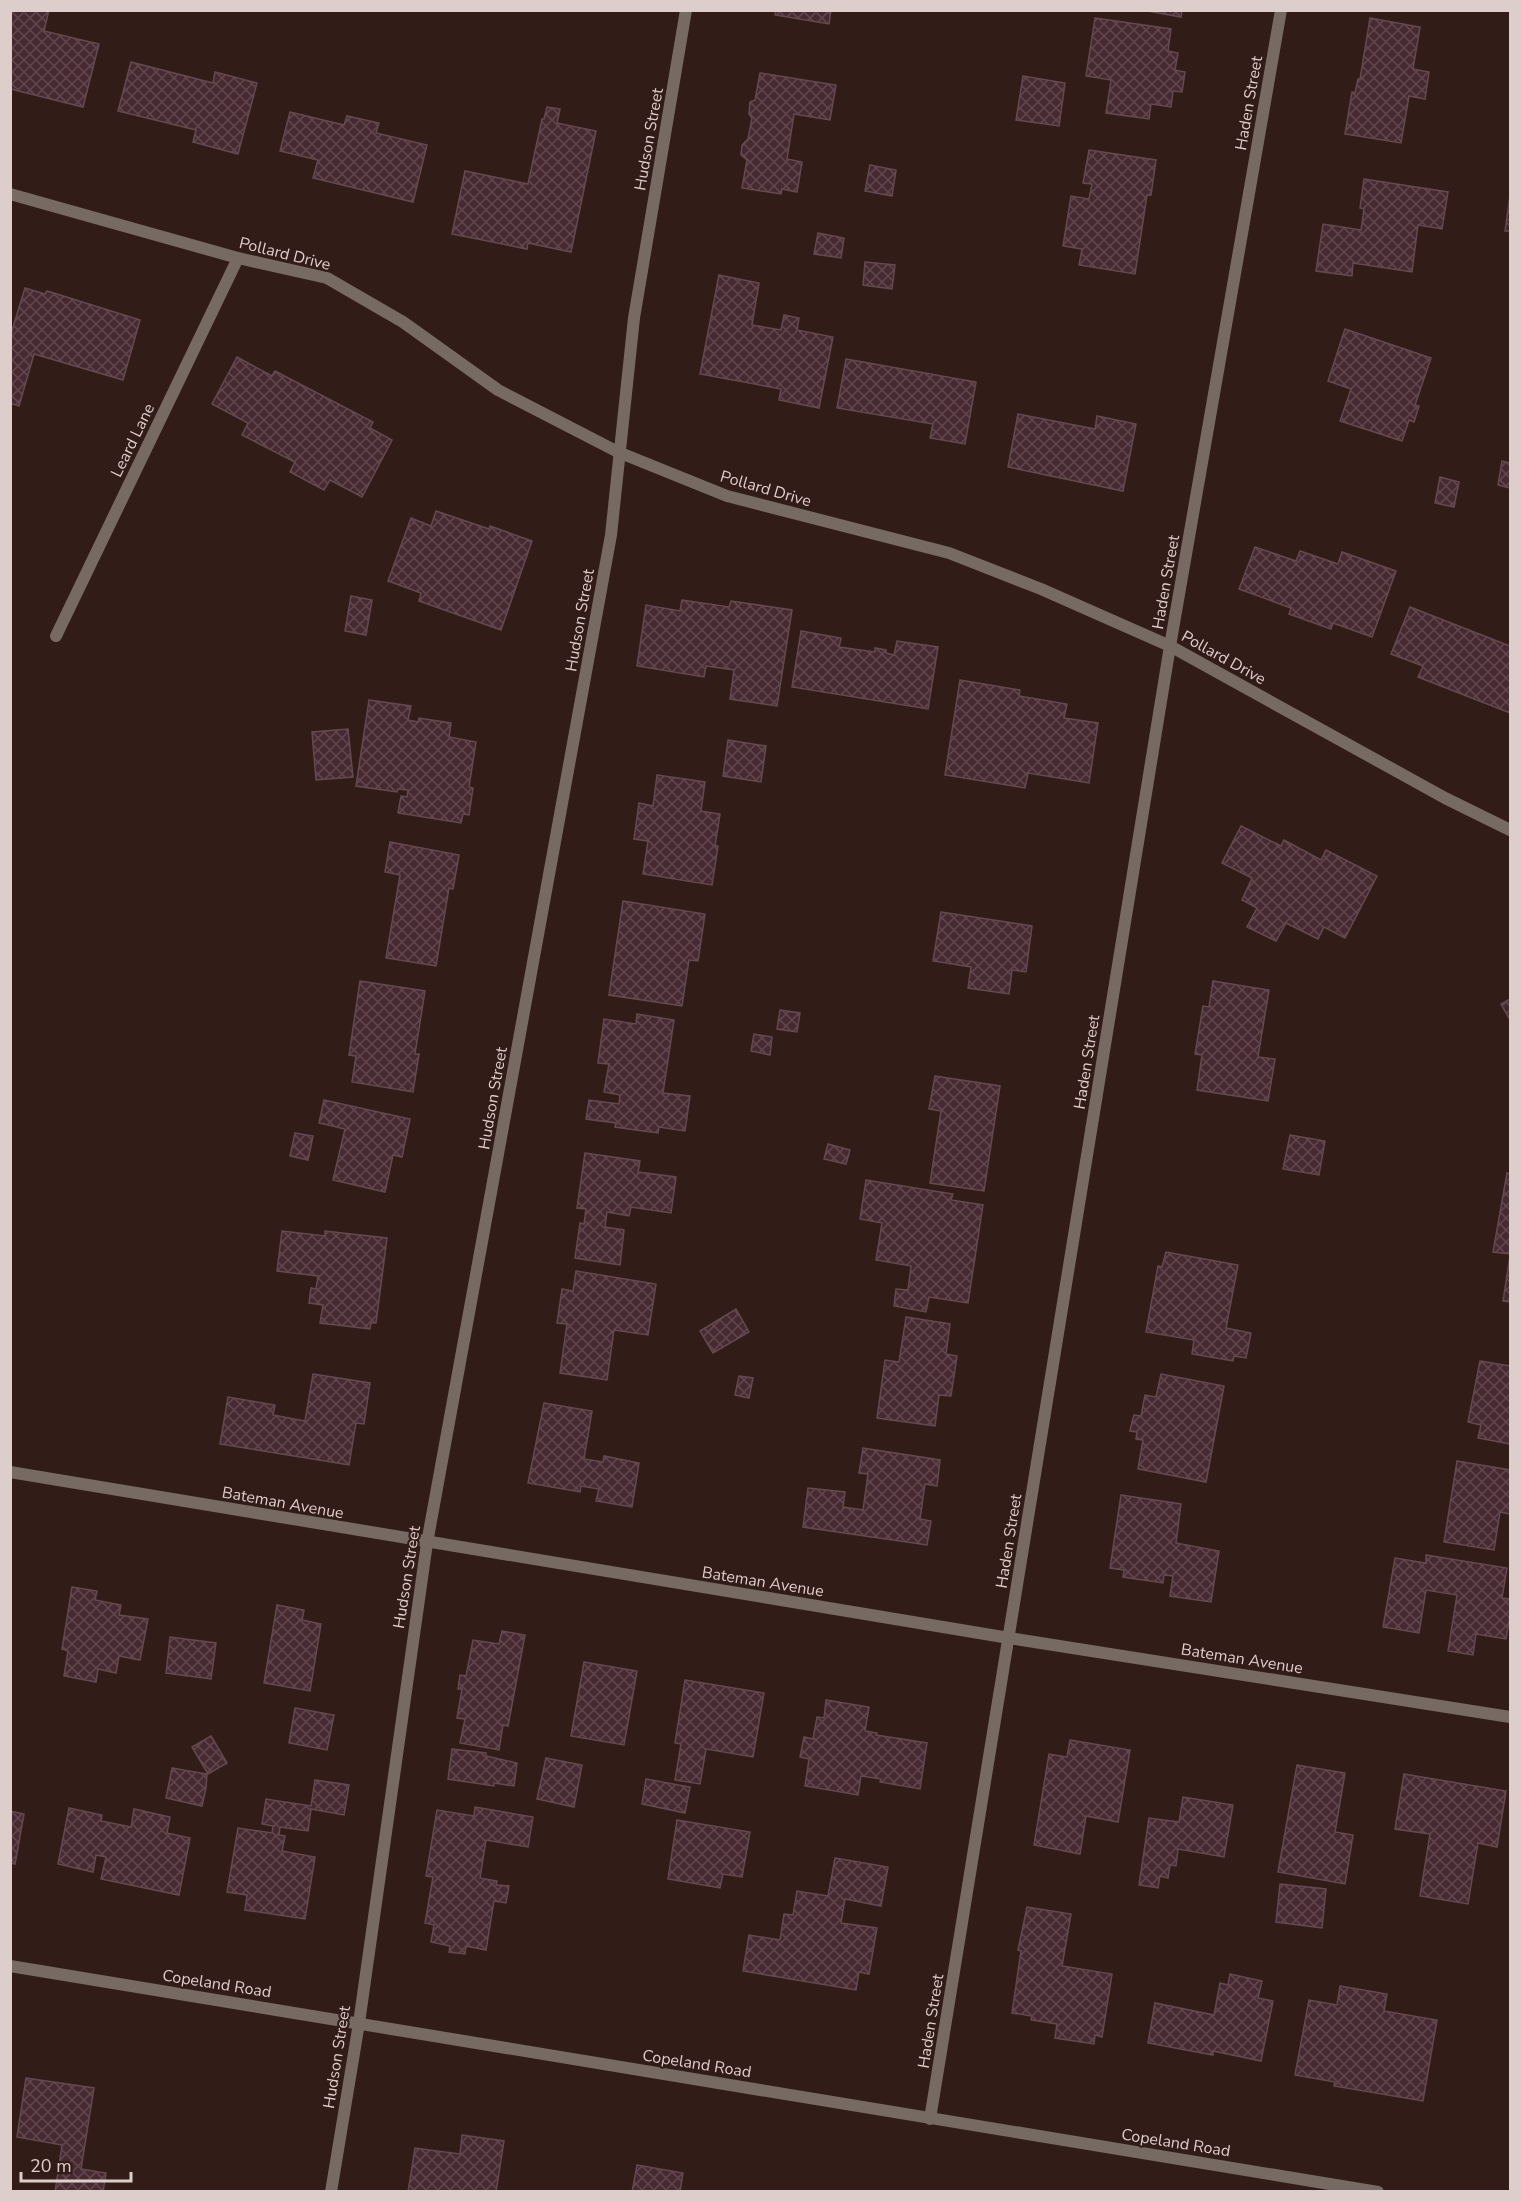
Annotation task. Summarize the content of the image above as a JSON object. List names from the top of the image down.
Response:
{
  "streets": {
    "street": [
      "Haden Street",
      "Hudson Street",
      "Pollard Drive",
      "Leard Lane",
      "Bateman Avenue",
      "Copeland Road"
    ]
  },
  "crossings": [
    ["Haden Street", "Pollard Drive"],
    ["Haden Street", "Bateman Avenue"],
    ["Haden Street", "Copeland Road"],
    ["Hudson Street", "Pollard Drive"],
    ["Hudson Street", "Bateman Avenue"],
    ["Hudson Street", "Copeland Road"],
    ["Pollard Drive", "Leard Lane"]
  ],
  "scale_bar": "20 m"
}
